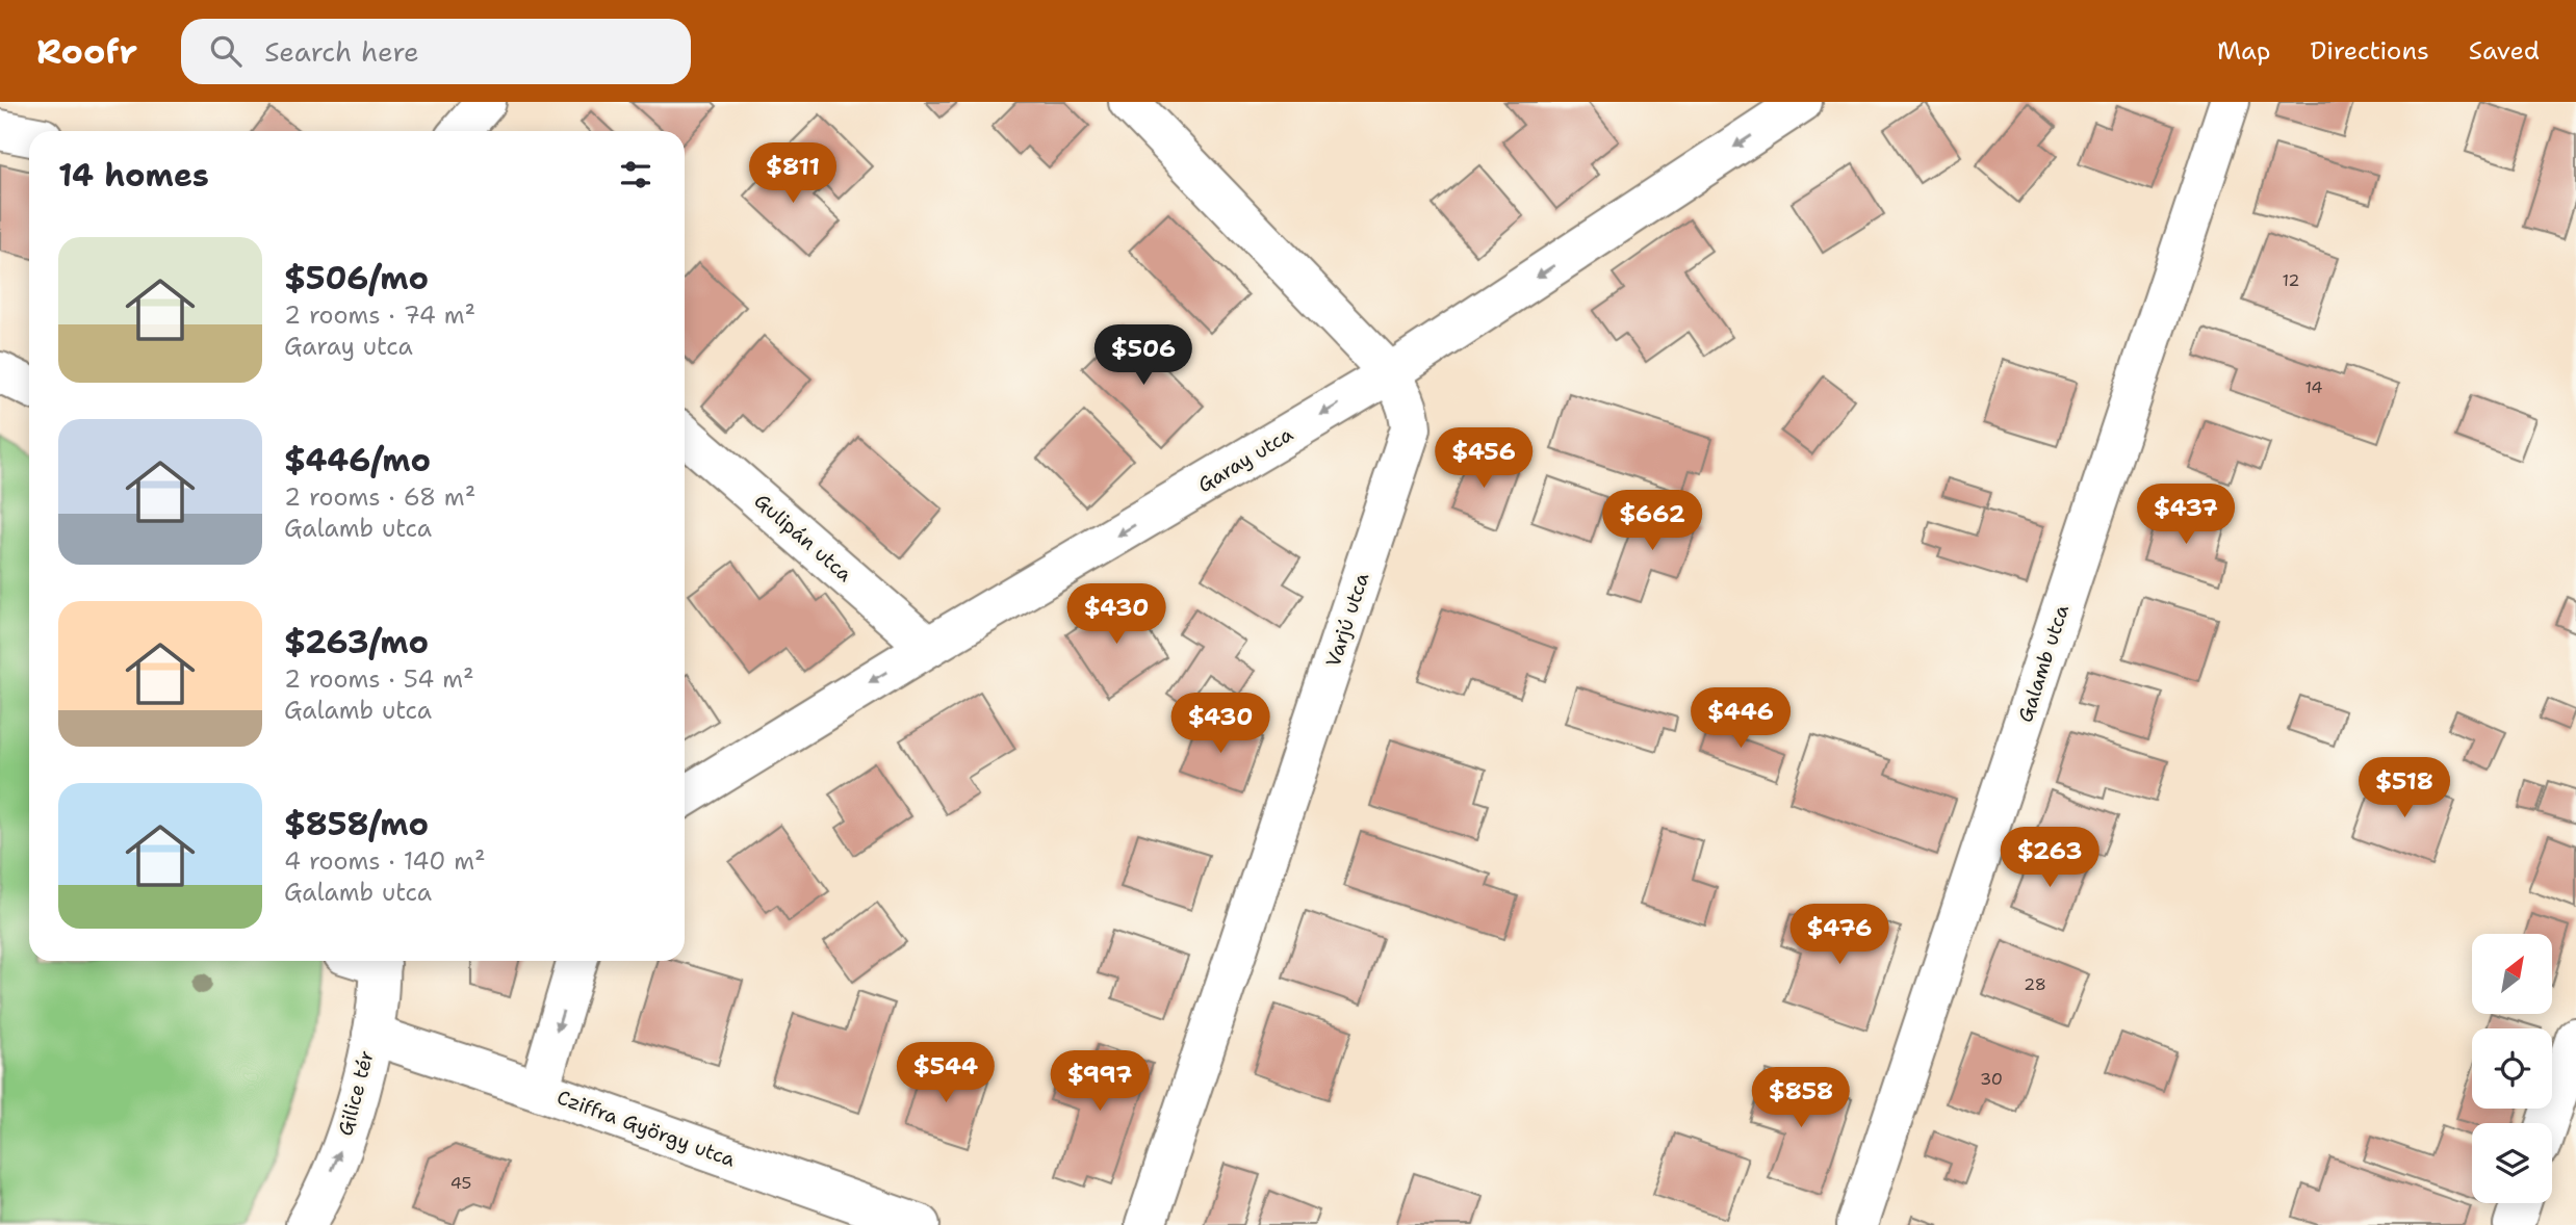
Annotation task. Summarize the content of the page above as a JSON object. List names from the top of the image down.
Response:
{
  "streets": {
    "street": [
      "Garay utca",
      "Gulipán utca",
      "Varjú utca",
      "Galamb utca",
      "Gilice tér",
      "Cziffra György utca"
    ]
  },
  "crossings": [
    ["Garay utca", "Gulipán utca"],
    ["Garay utca", "Varjú utca"],
    ["Gilice tér", "Cziffra György utca"]
  ],
  "one_way": ["Garay utca", "Gilice tér"],
  "house_numbers": [
    "12",
    "14",
    "28",
    "30",
    "45"
  ],
  "north": "top right",
  "page": {
    "header": "Roofr",
    "search": "Search here",
    "nav": ["Map", "Directions", "Saved"],
    "heading": "14 homes",
    "price": [
      "$811",
      "$506",
      "$456",
      "$437",
      "$662",
      "$430",
      "$446",
      "$430",
      "$518",
      "$263",
      "$476",
      "$544",
      "$997",
      "$858"
    ],
    "list": [
      {
        "name": "$506/mo",
        "note": "2 rooms · 74 m² · Garay utca"
      },
      {
        "name": "$446/mo",
        "note": "2 rooms · 68 m² · Galamb utca"
      },
      {
        "name": "$263/mo",
        "note": "2 rooms · 54 m² · Galamb utca"
      },
      {
        "name": "$858/mo",
        "note": "4 rooms · 140 m² · Galamb utca"
      }
    ]
  }
}
